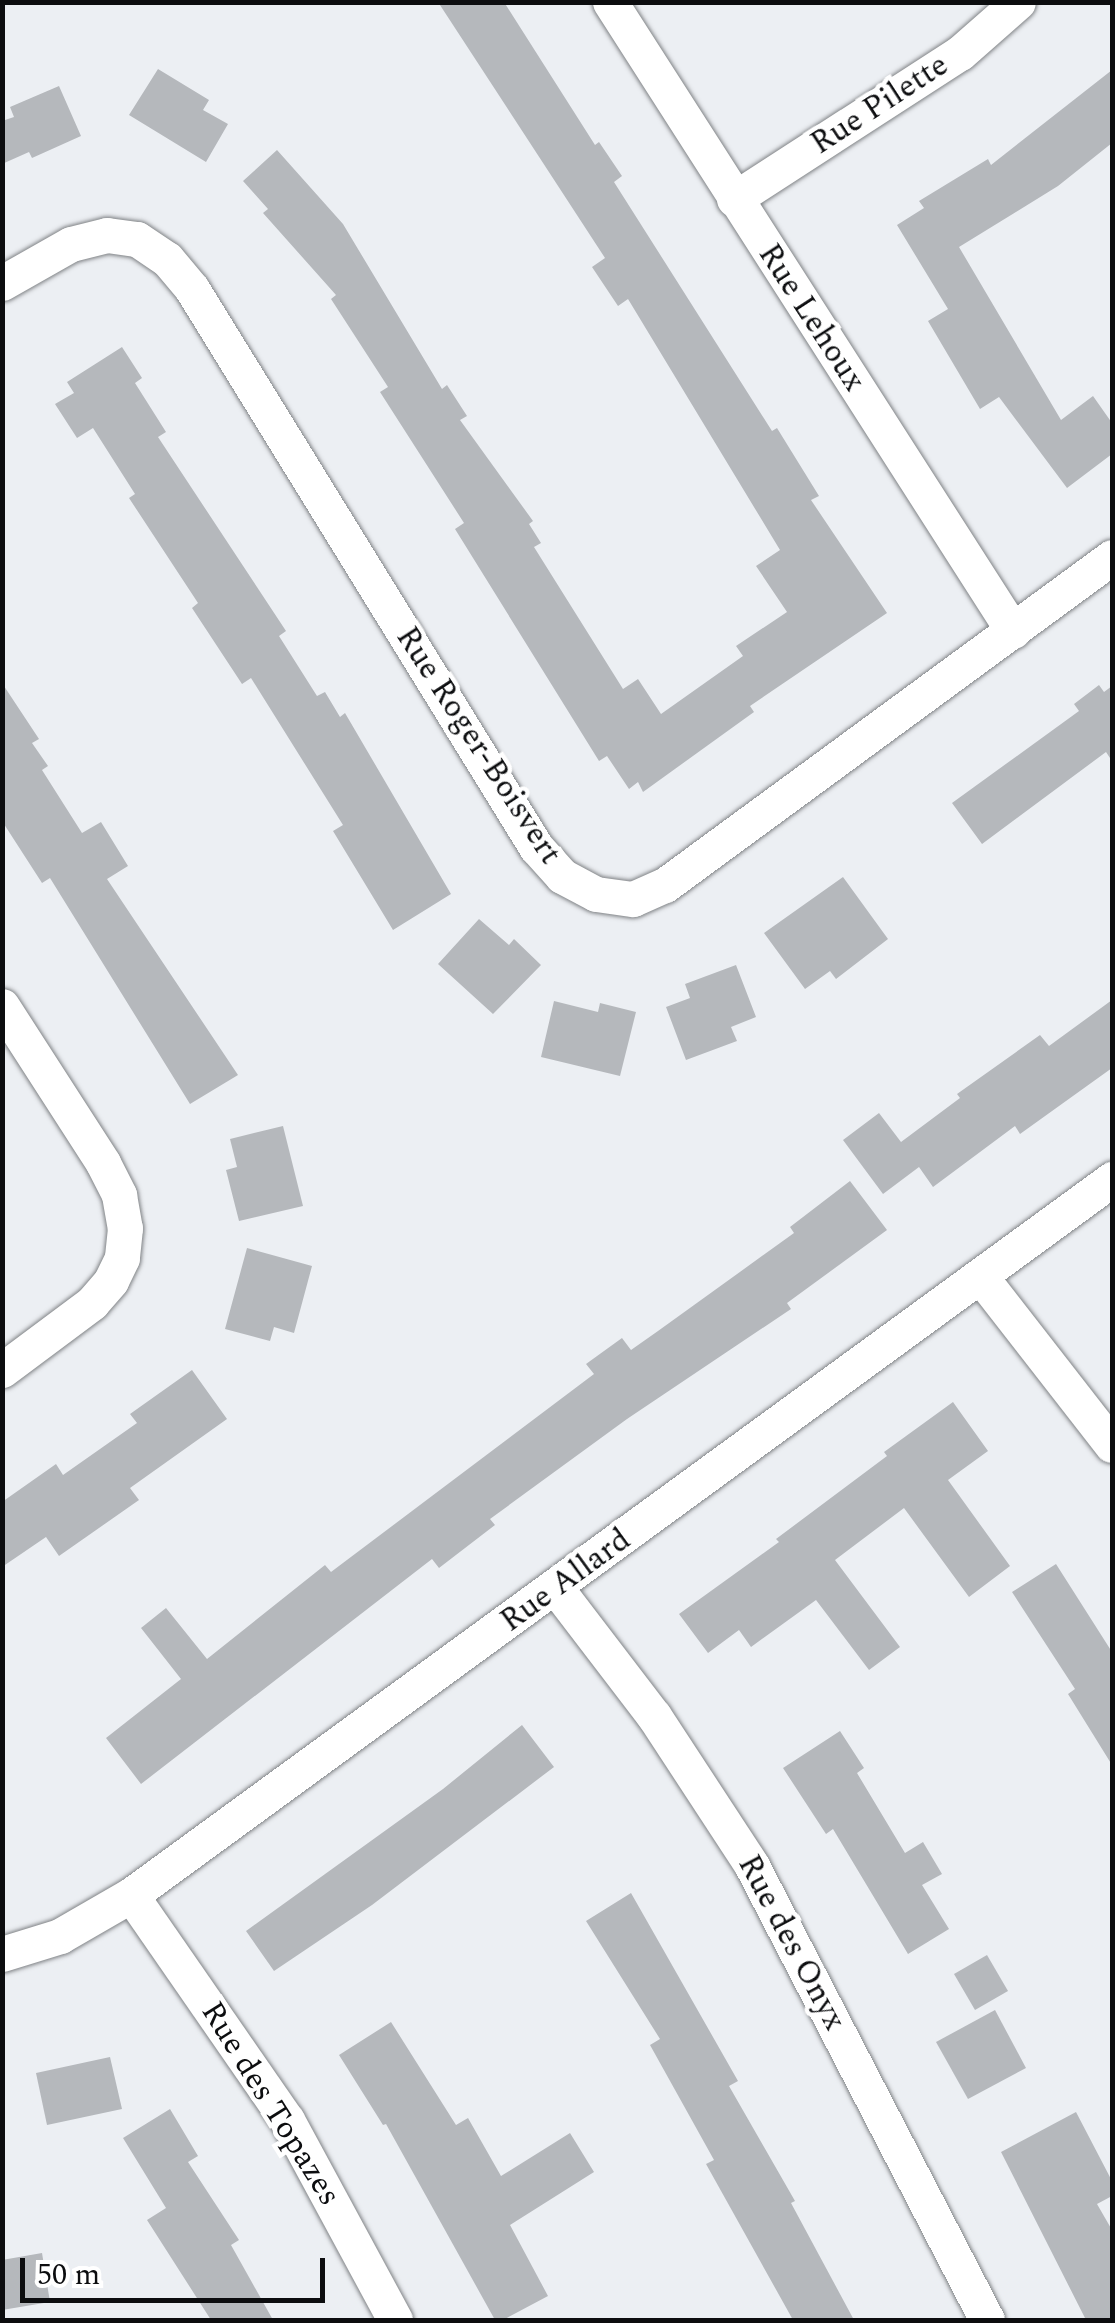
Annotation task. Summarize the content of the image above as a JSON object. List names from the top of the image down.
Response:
{
  "streets": {
    "street": [
      "Rue Pilette",
      "Rue Lehoux",
      "Rue Roger-Boisvert",
      "Rue Allard",
      "Rue des Onyx",
      "Rue des Topazes"
    ]
  },
  "crossings": [
    ["Rue Pilette", "Rue Lehoux"],
    ["Rue Lehoux", "Rue Roger-Boisvert"],
    ["Rue Allard", "Rue des Onyx"],
    ["Rue Allard", "Rue des Topazes"]
  ],
  "scale_bar": "50 m"
}
